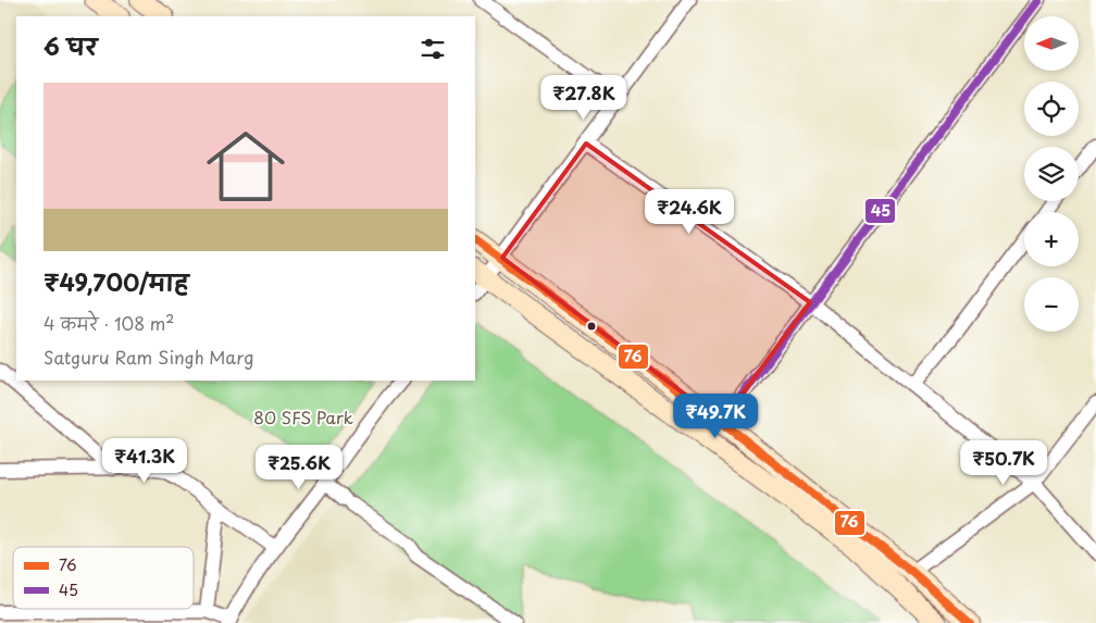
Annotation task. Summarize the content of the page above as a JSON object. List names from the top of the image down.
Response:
{
  "parks": ["80 SFS Park"],
  "lines": ["transit line 45", "transit line 76"],
  "legend": ["76", "45"],
  "north": "left",
  "page": {
    "map_buttons": ["+", "−"],
    "heading": "6 घर",
    "price": [
      "₹27.8K",
      "₹24.6K",
      "₹49.7K",
      "₹41.3K",
      "₹50.7K",
      "₹25.6K"
    ],
    "list": [
      {
        "name": "₹49,700/माह",
        "note": "4 कमरे · 108 m² · Satguru Ram Singh Marg"
      }
    ]
  }
}
